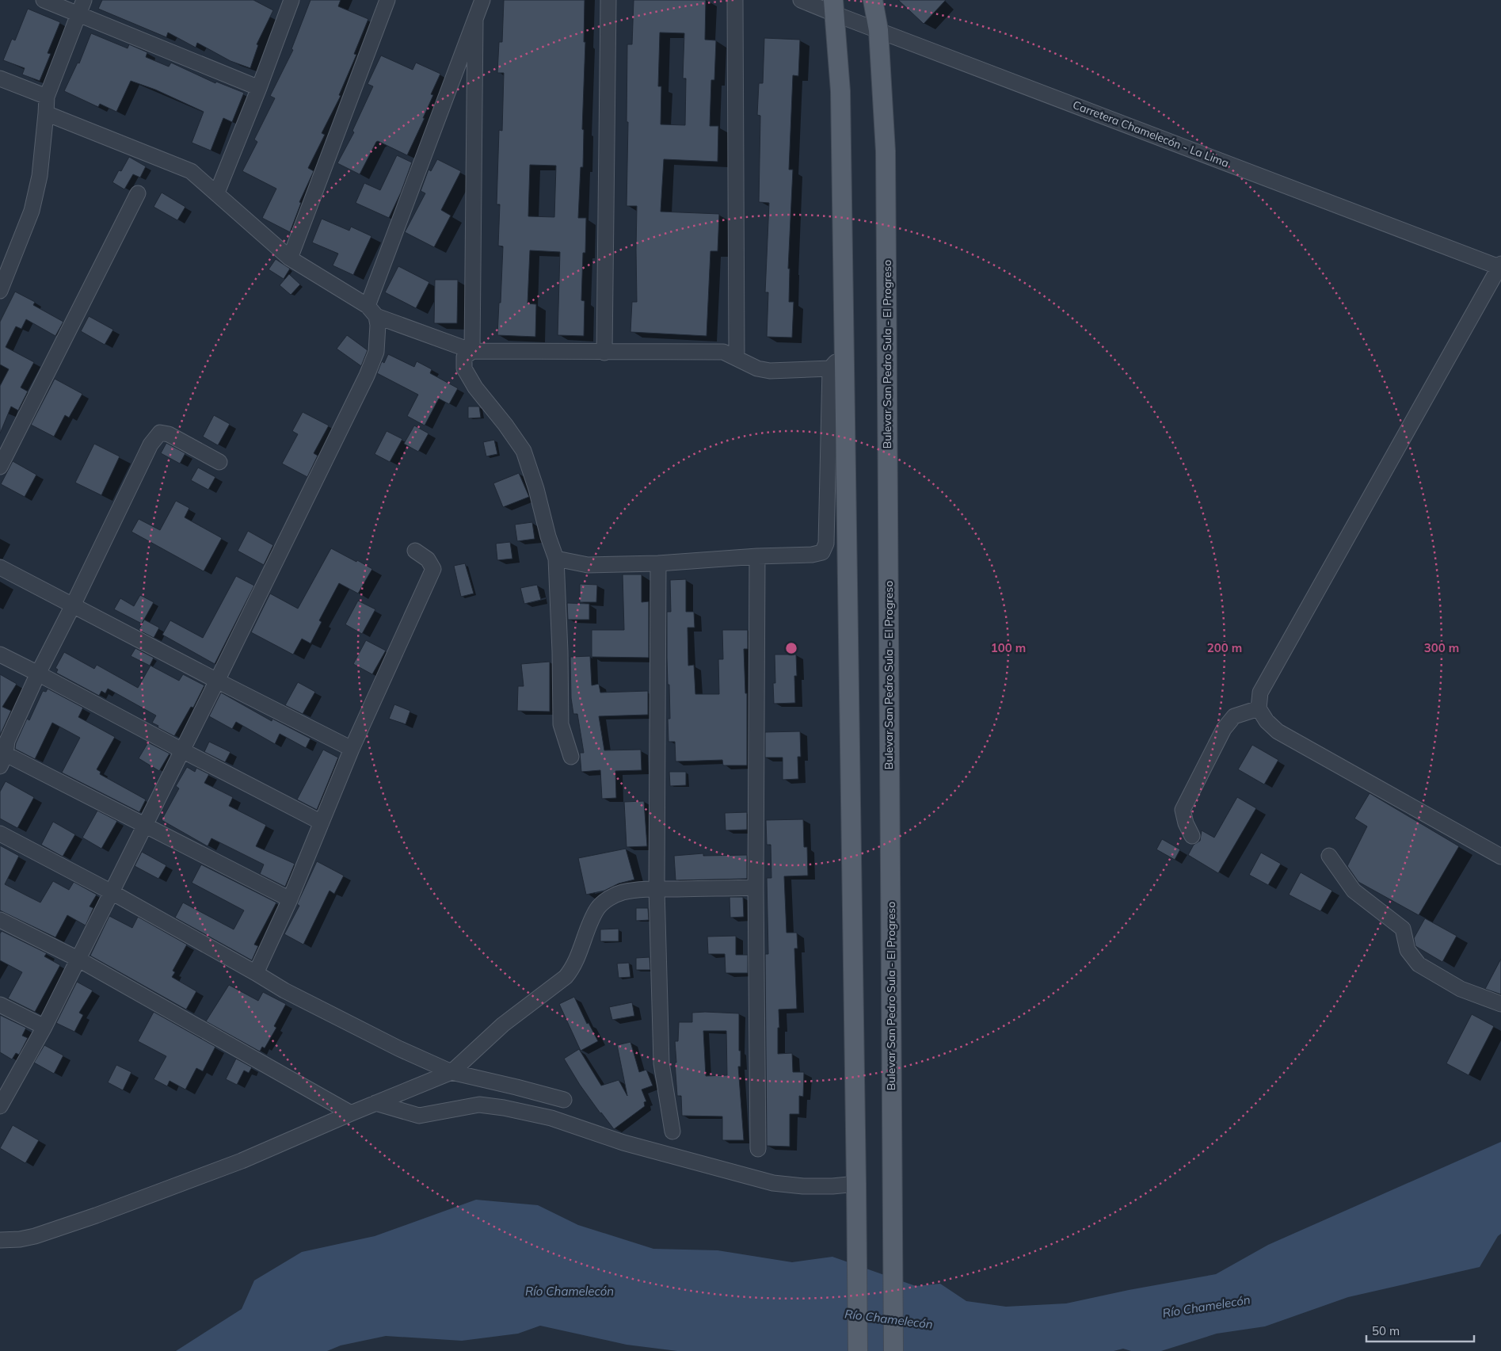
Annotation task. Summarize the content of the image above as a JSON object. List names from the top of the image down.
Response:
{
  "streets": {
    "main road": ["Bulevar San Pedro Sula - El Progreso"],
    "street": ["Carretera Chamelecón - La Lima"]
  },
  "crossings": [
    ["Carretera Chamelecón - La Lima", "Bulevar San Pedro Sula - El Progreso"]
  ],
  "water": ["Río Chamelecón"],
  "scale_bar": "50 m",
  "rings": ["100 m", "200 m", "300 m"]
}
